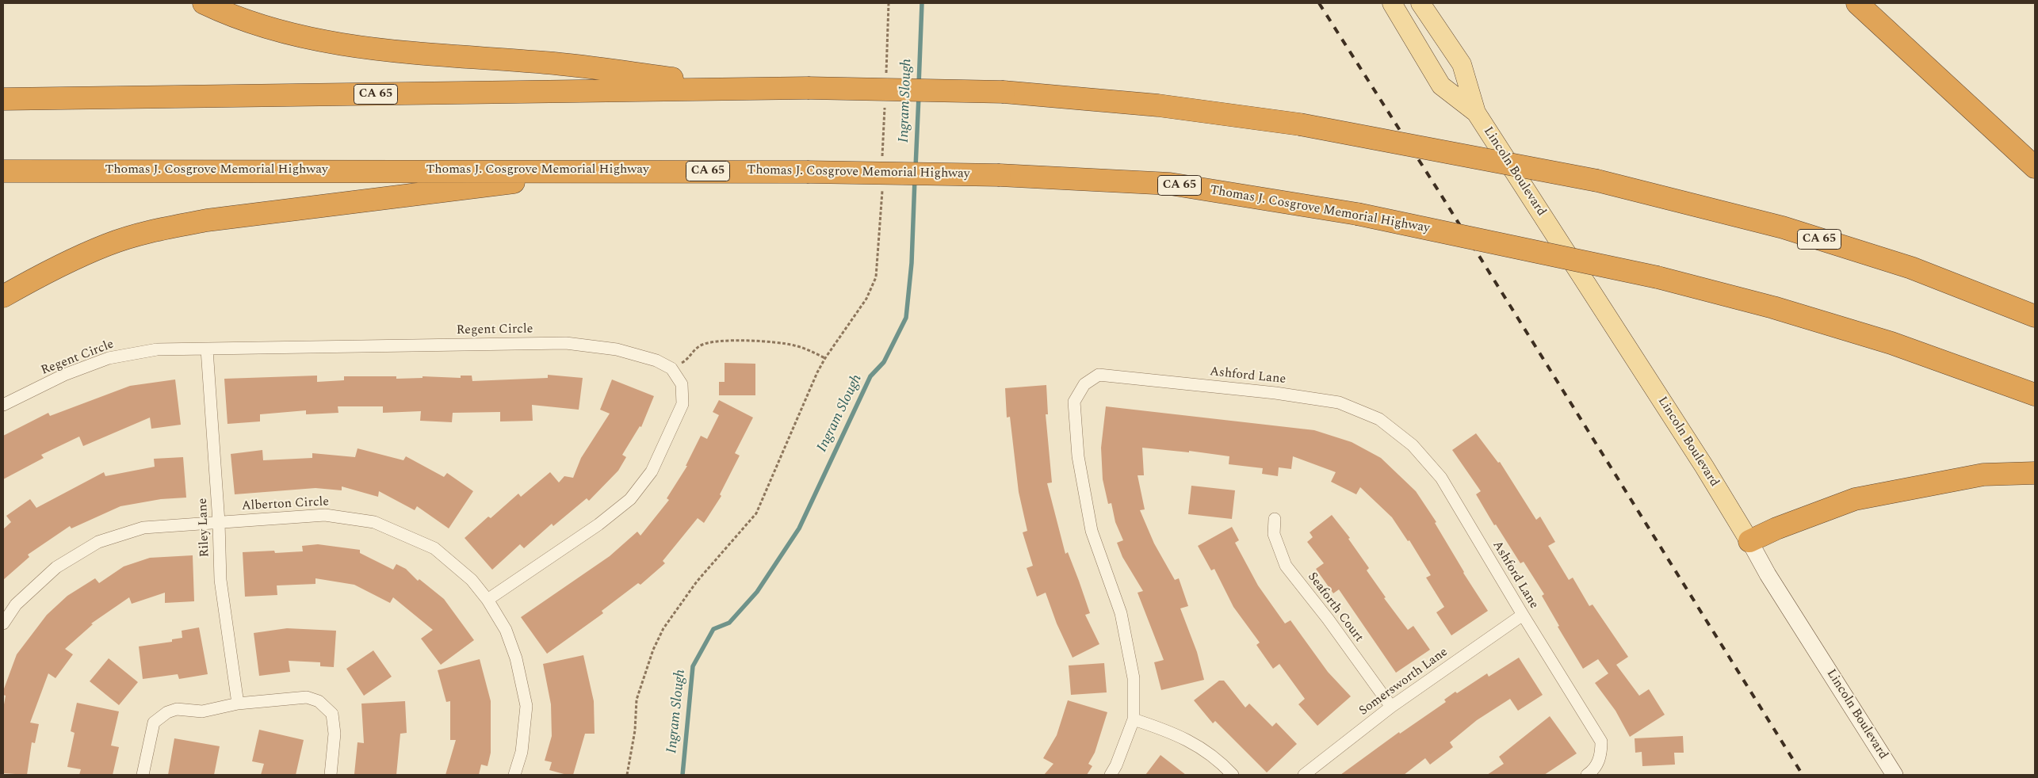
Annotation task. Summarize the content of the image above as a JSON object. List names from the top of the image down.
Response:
{
  "streets": {
    "highway": ["CA 65", "Thomas J. Cosgrove Memorial Highway"],
    "main road": ["Lincoln Boulevard"],
    "street": [
      "Regent Circle",
      "Ashford Lane",
      "Alberton Circle",
      "Riley Lane",
      "Seaforth Court",
      "Somersworth Lane"
    ]
  },
  "crossings": [
    ["Regent Circle", "Alberton Circle"],
    ["Regent Circle", "Riley Lane"],
    ["Ashford Lane", "Somersworth Lane"],
    ["Alberton Circle", "Riley Lane"],
    ["Seaforth Court", "Somersworth Lane"]
  ],
  "water": ["Ingram Slough"]
}
